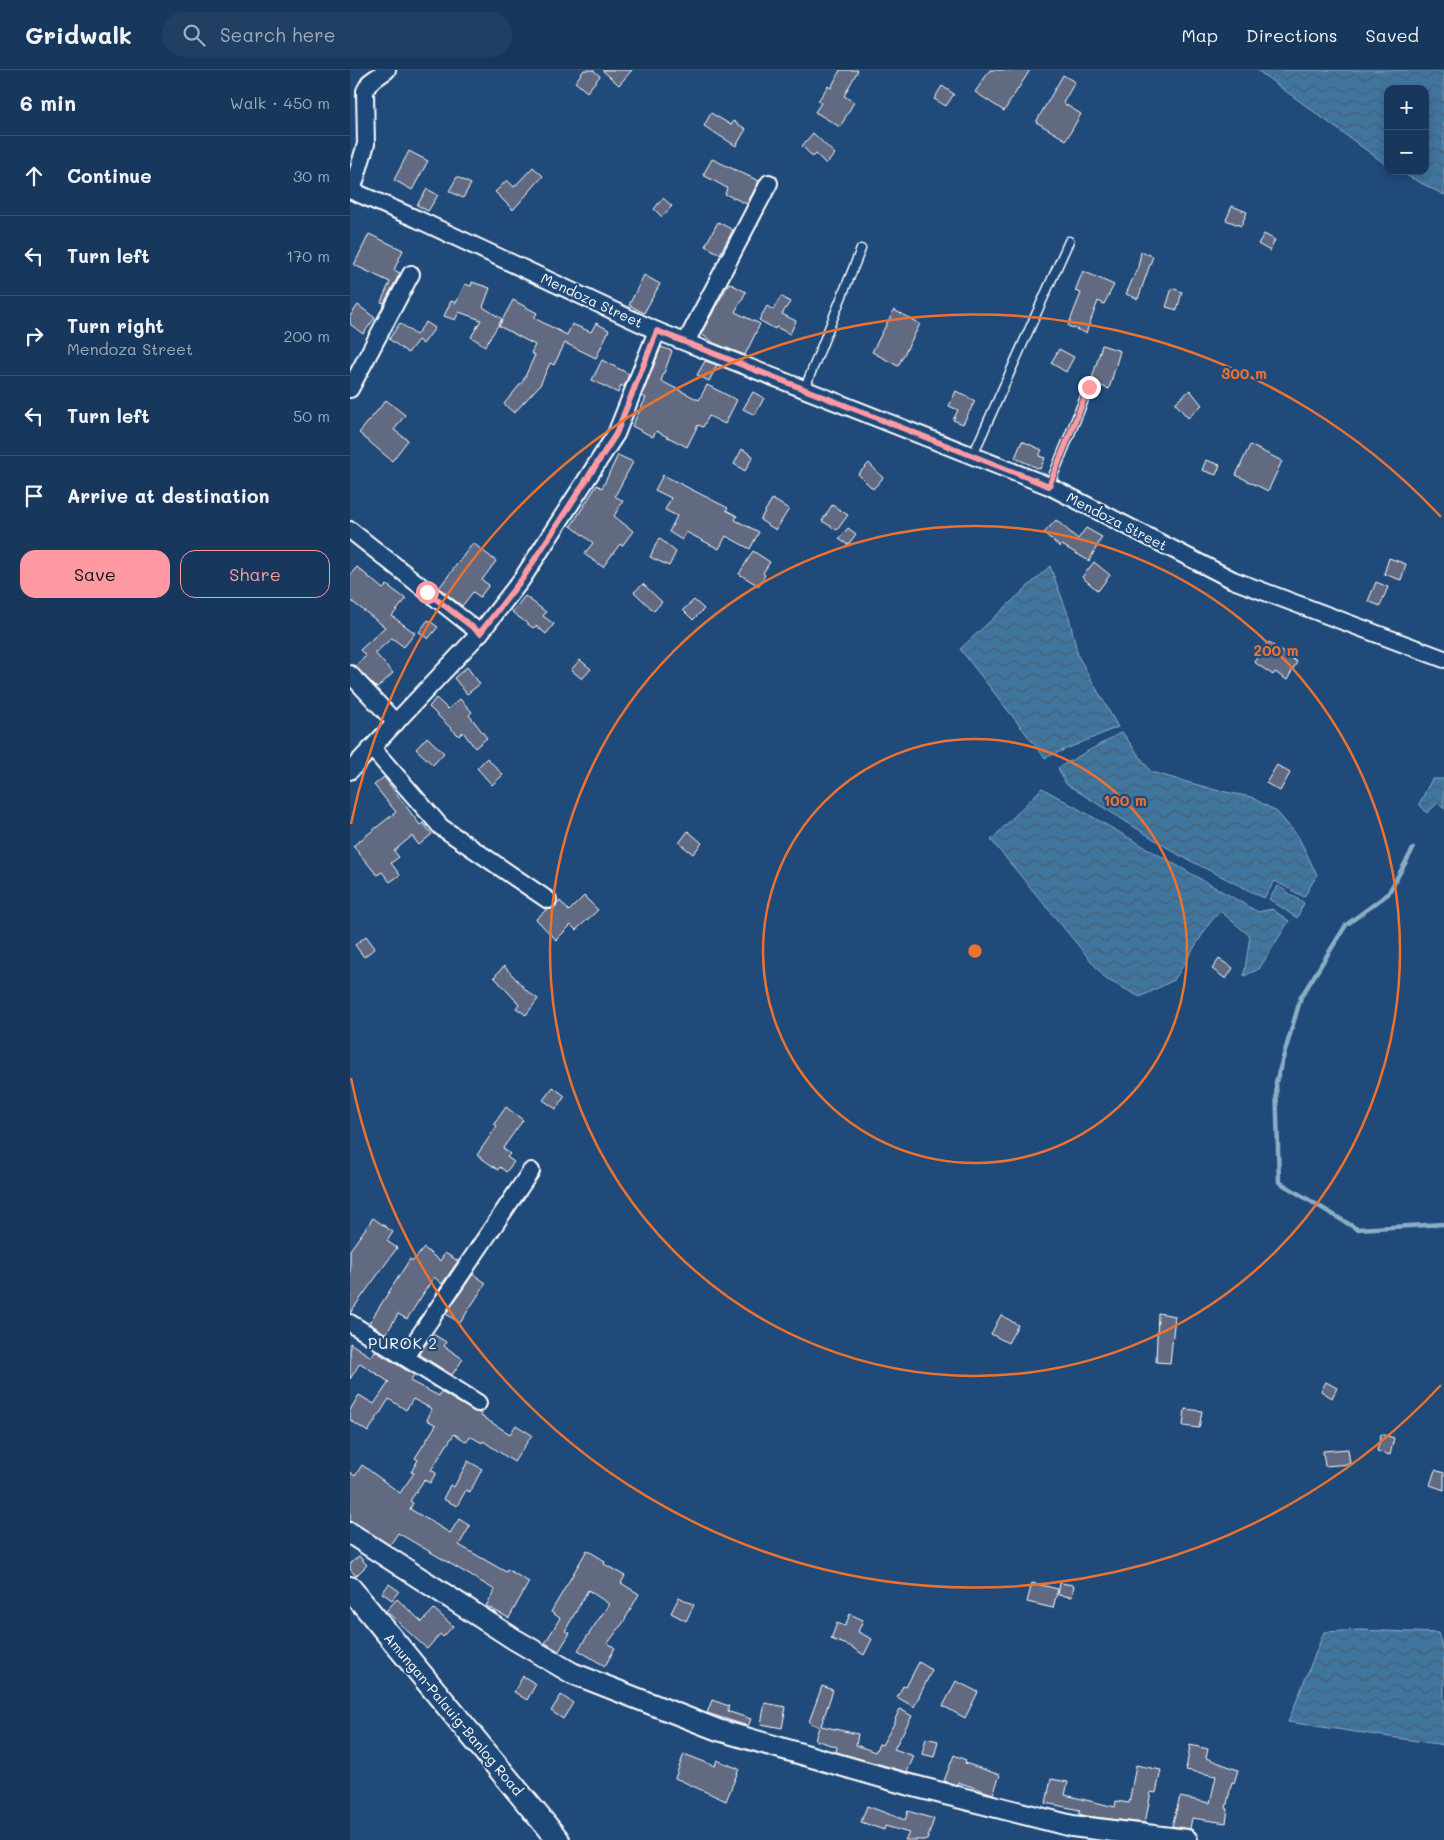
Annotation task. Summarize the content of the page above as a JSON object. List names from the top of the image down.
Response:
{
  "streets": {
    "main road": ["Amungan-Palauig-Banlog Road"],
    "street": ["Mendoza Street"]
  },
  "districts": ["PUROK 2"],
  "page": {
    "header": "Gridwalk",
    "search": "Search here",
    "nav": ["Map", "Directions", "Saved"],
    "heading": ["6 min", "Walk · 450 m"],
    "map_buttons": ["+", "−"],
    "list": [
      ["Continue", "30 m"],
      ["Turn left", "170 m"],
      ["Turn right", "Mendoza Street", "200 m"],
      ["Turn left", "50 m"],
      "Arrive at destination"
    ],
    "buttons": ["Save", "Share"]
  },
  "rings": ["300 m", "200 m", "100 m"]
}
